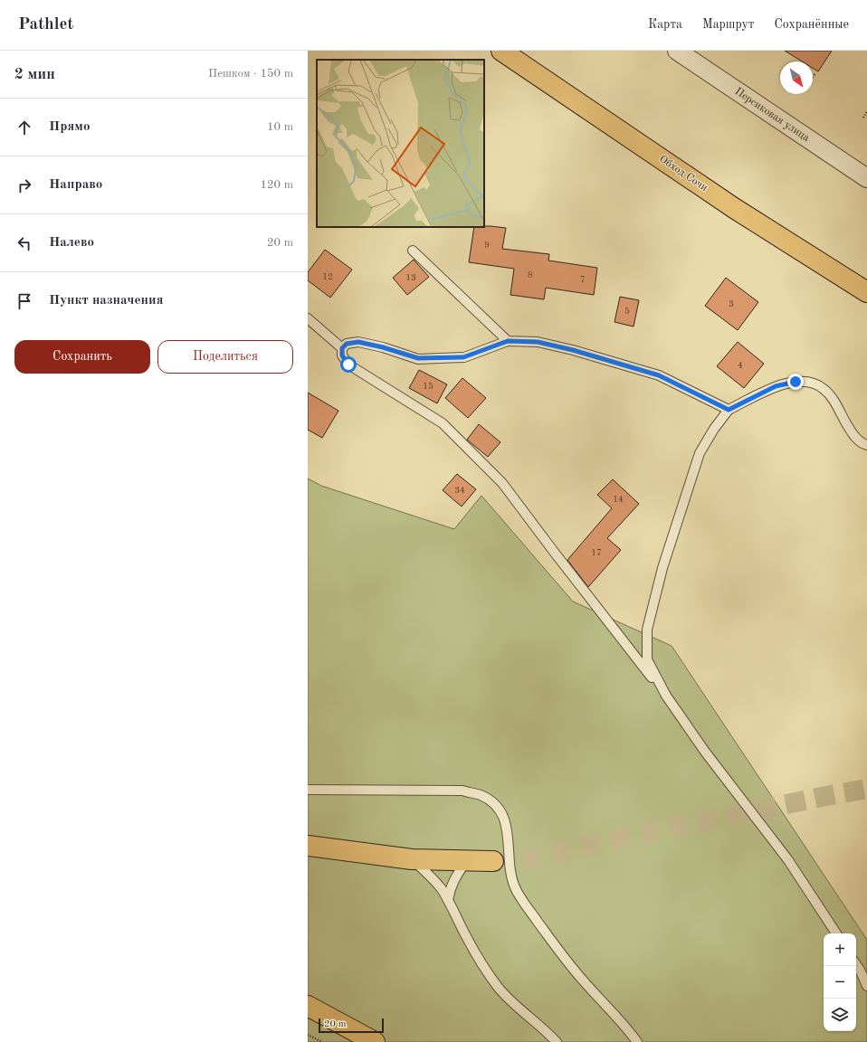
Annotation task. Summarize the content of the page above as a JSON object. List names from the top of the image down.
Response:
{
  "streets": {
    "main road": ["Обход Сочи"],
    "street": ["Персиковая улица"]
  },
  "house_numbers": [
    "9",
    "8",
    "12",
    "13",
    "7",
    "3",
    "5",
    "4",
    "15",
    "34",
    "14",
    "17"
  ],
  "scale_bar": "20 m",
  "north": "bottom right",
  "page": {
    "header": "Pathlet",
    "nav": ["Карта", "Маршрут", "Сохранённые"],
    "heading": ["2 мин", "Пешком · 150 m"],
    "list": [
      ["Прямо", "10 m"],
      ["Направо", "120 m"],
      ["Налево", "20 m"],
      "Пункт назначения"
    ],
    "buttons": ["Сохранить", "Поделиться"],
    "map_buttons": ["+", "−"],
    "scale": "20 m"
  }
}
